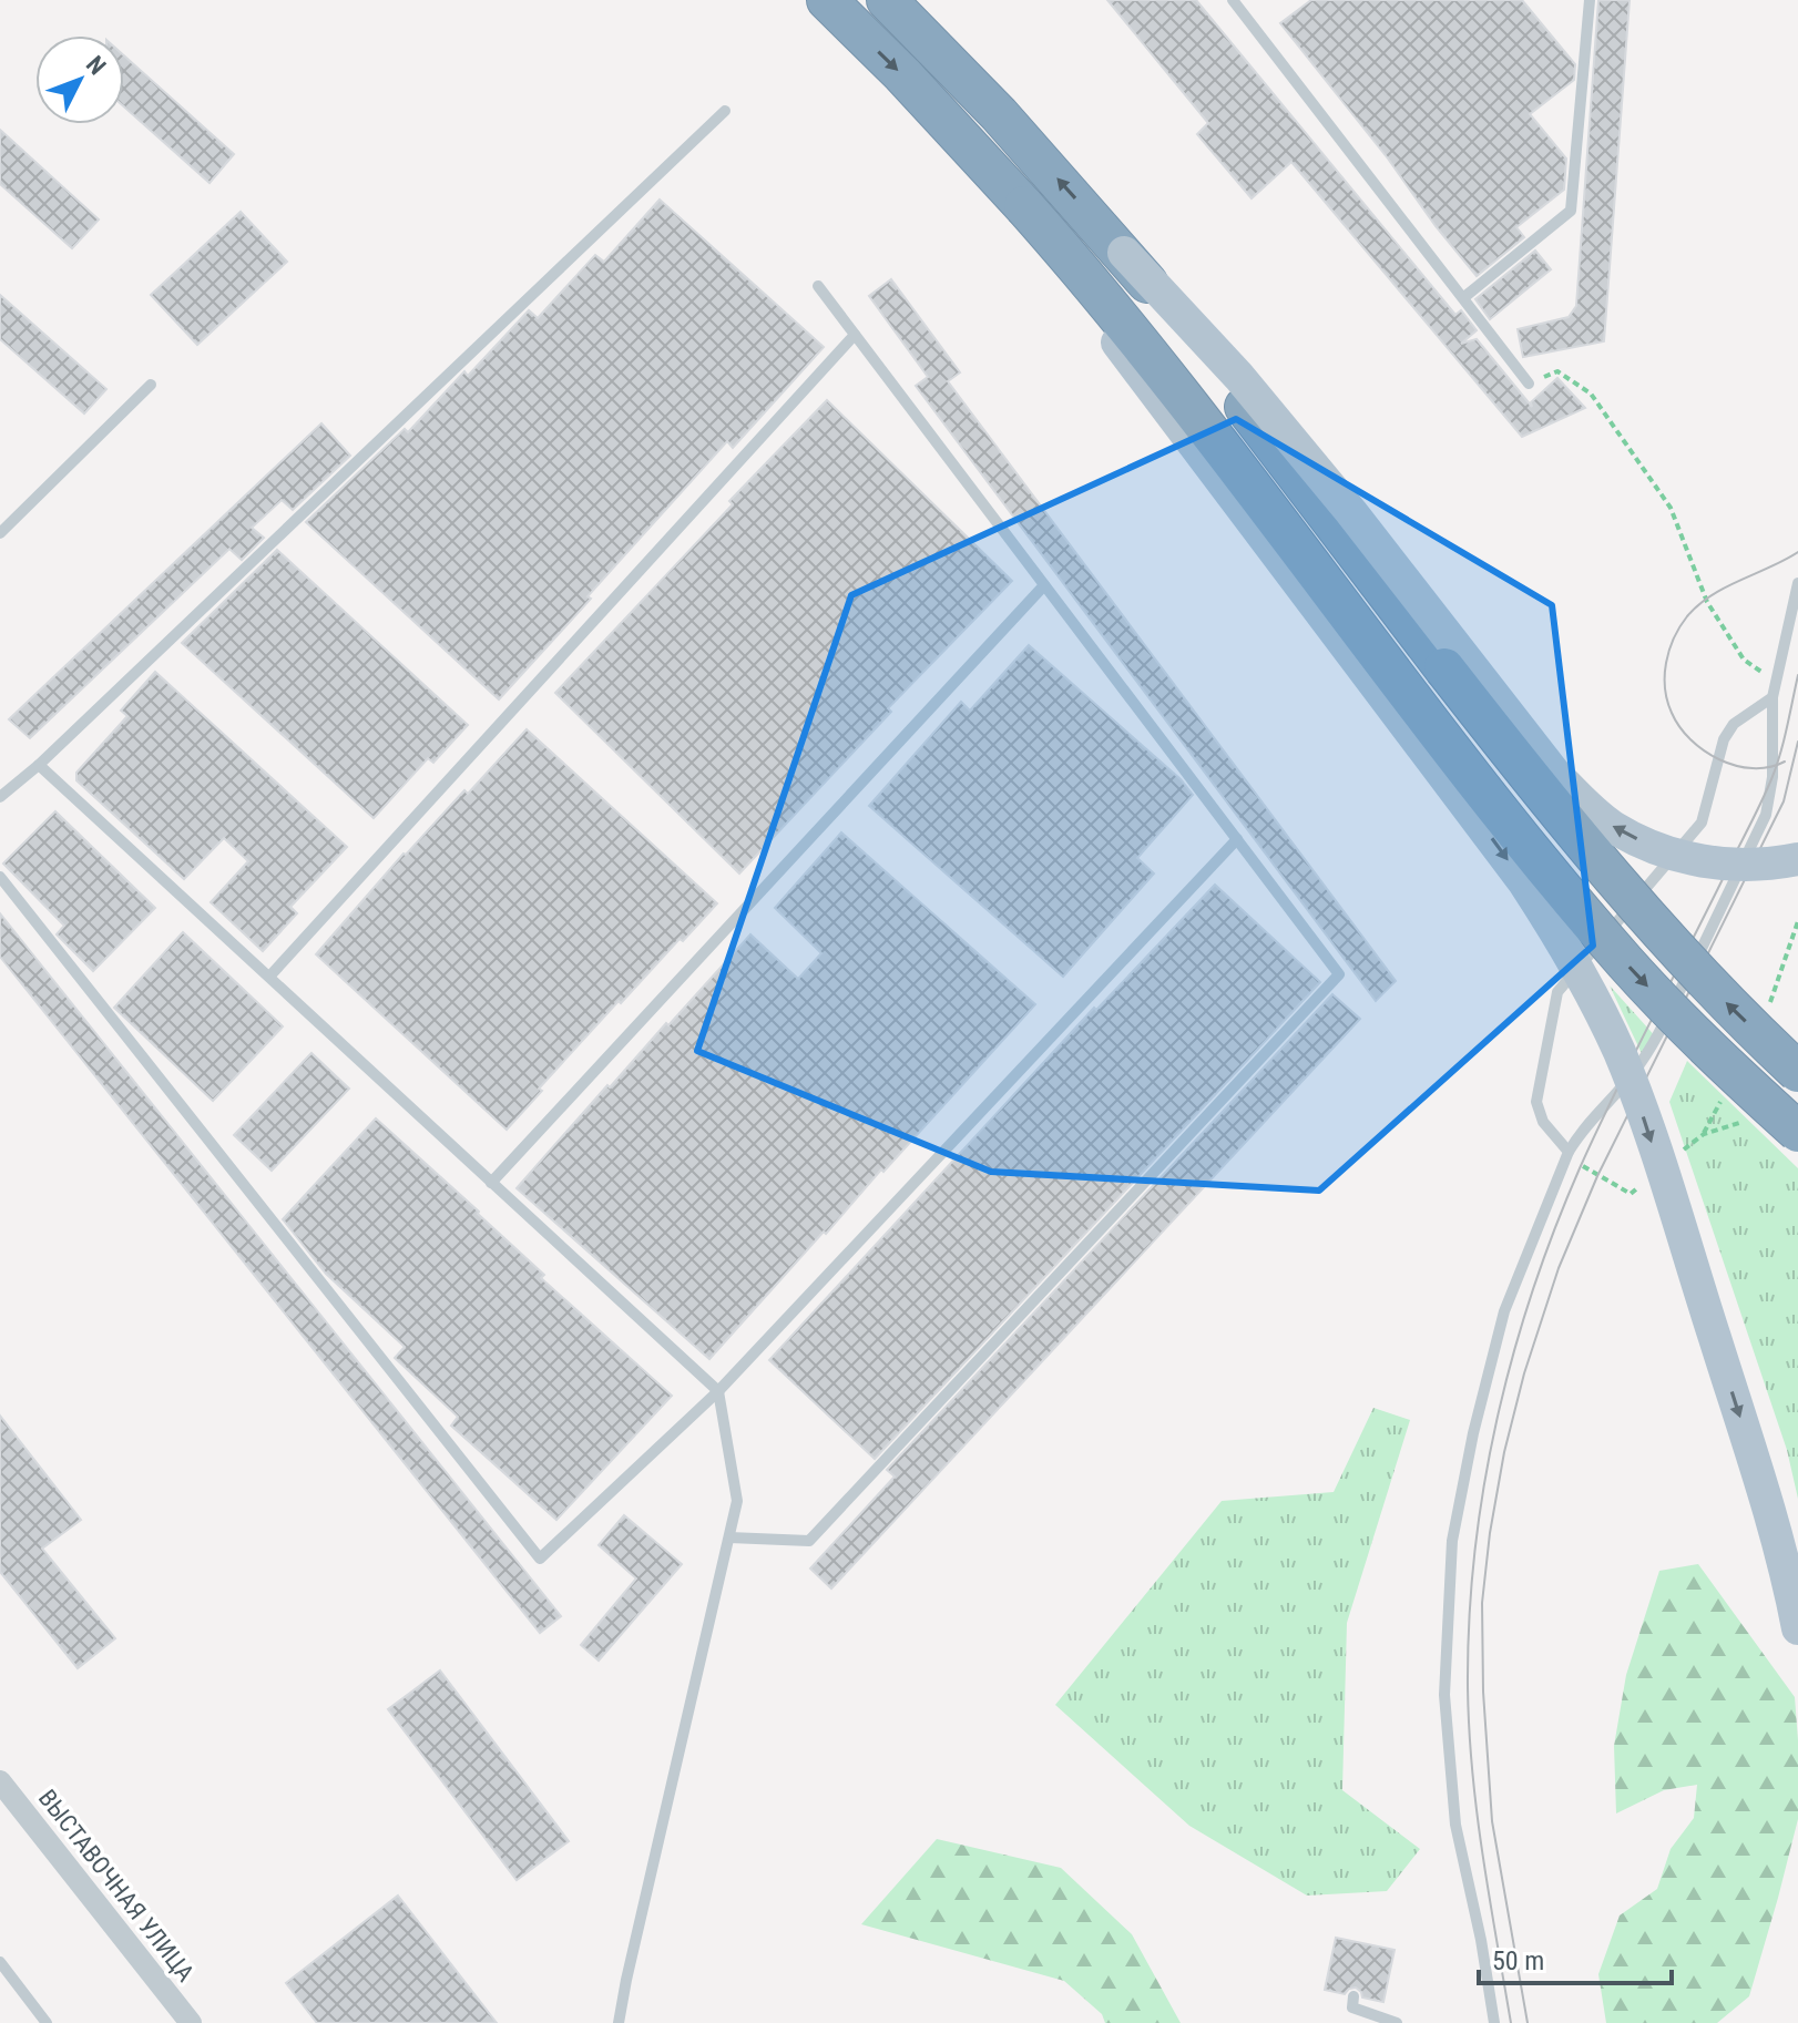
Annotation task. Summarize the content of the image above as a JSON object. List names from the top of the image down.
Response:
{
  "streets": {
    "street": ["ВЫСТАВОЧНАЯ УЛИЦА"]
  },
  "scale_bar": "50 m",
  "north": "top right"
}
